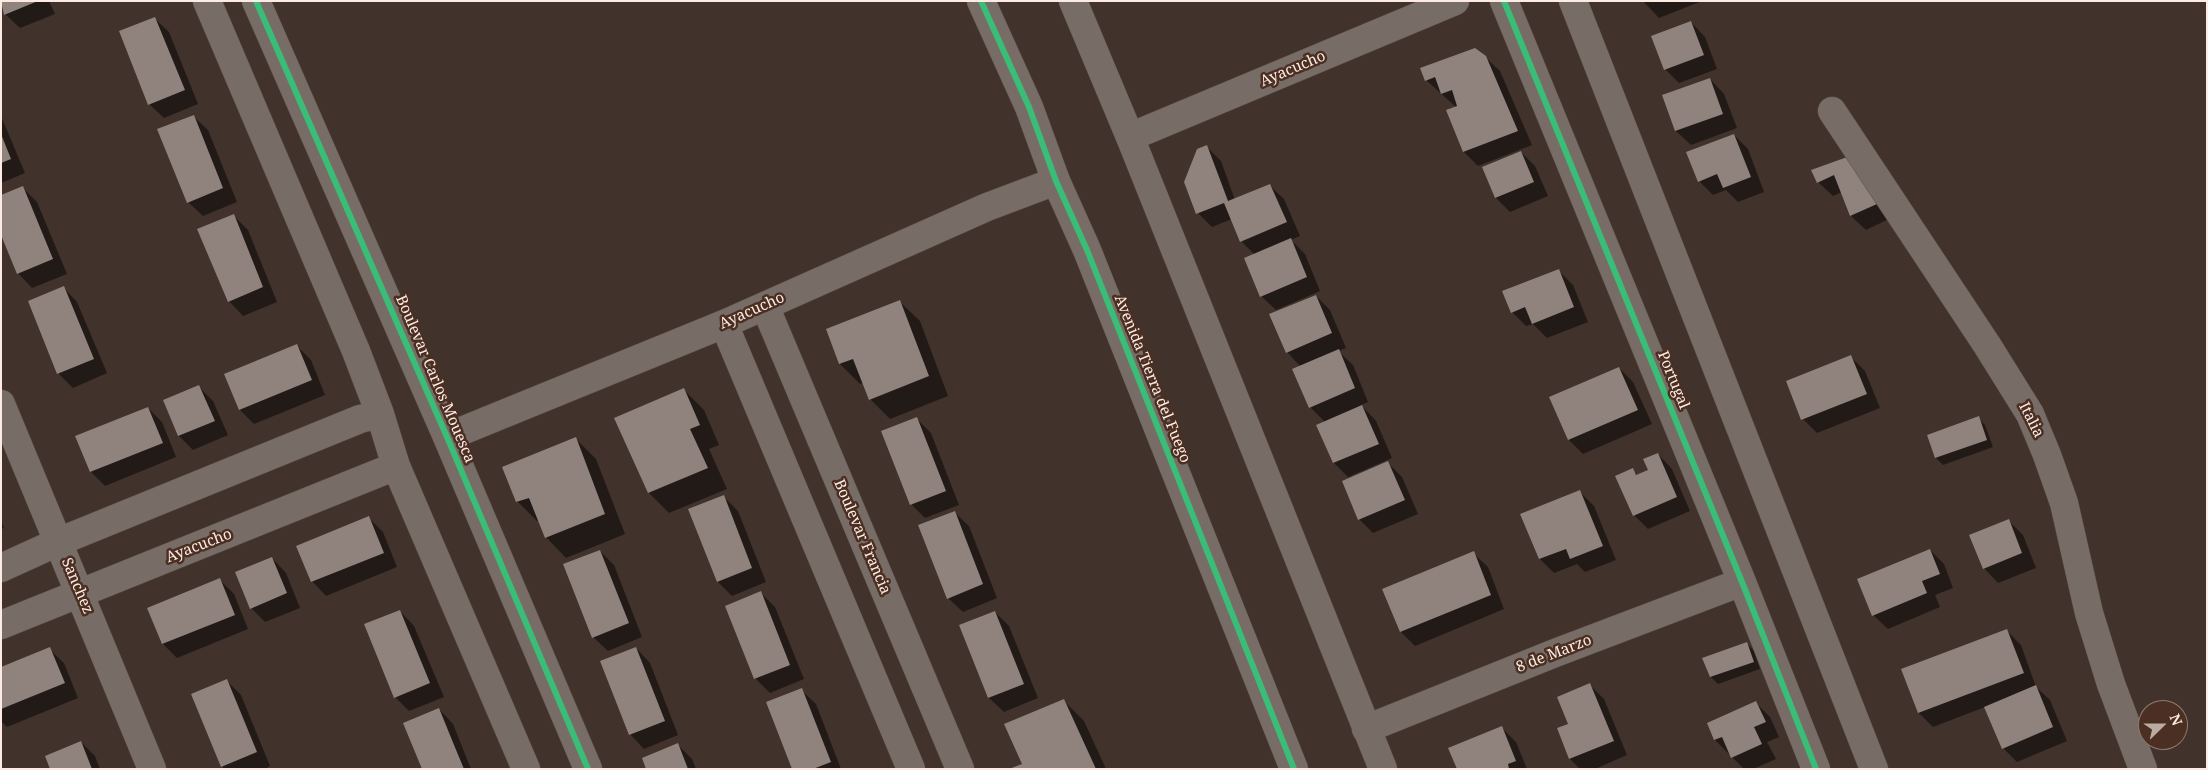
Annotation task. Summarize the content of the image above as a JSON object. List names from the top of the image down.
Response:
{
  "streets": {
    "street": [
      "Ayacucho",
      "Boulevar Carlos Mouesca",
      "Avenida Tierra del Fuego",
      "Portugal",
      "Italia",
      "Boulevar Francia",
      "Sanchez",
      "8 de Marzo"
    ]
  },
  "crossings": [
    ["Ayacucho", "Boulevar Carlos Mouesca"],
    ["Ayacucho", "Avenida Tierra del Fuego"],
    ["Ayacucho", "Boulevar Francia"],
    ["Ayacucho", "Sanchez"],
    ["Portugal", "8 de Marzo"]
  ],
  "north": "right"
}
